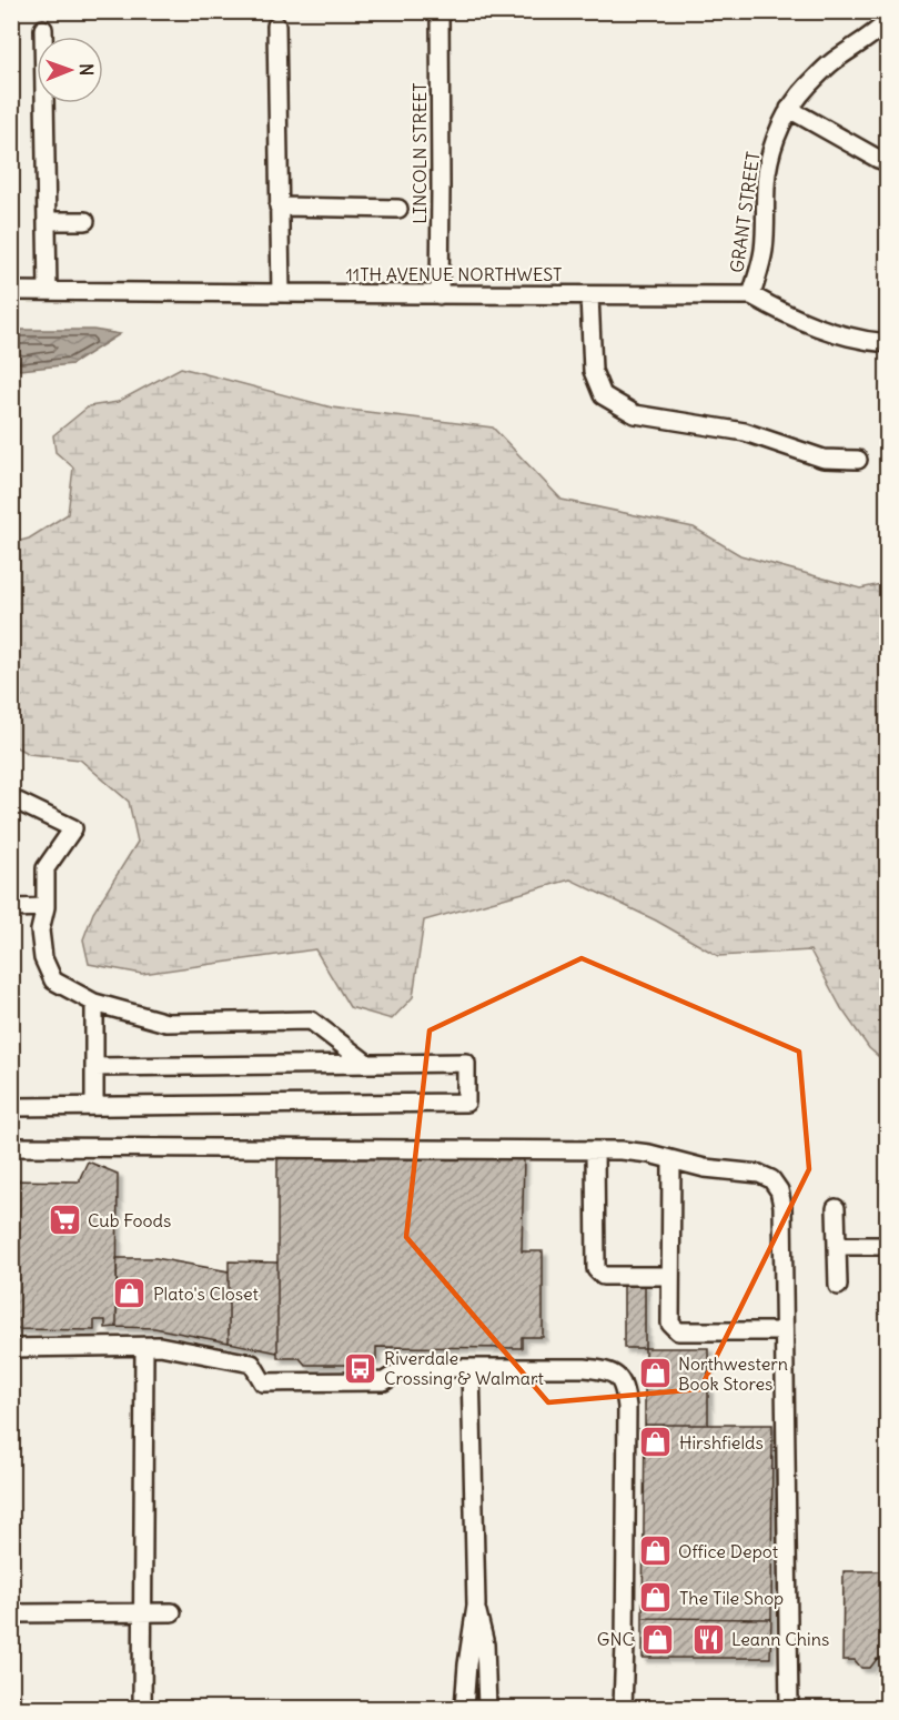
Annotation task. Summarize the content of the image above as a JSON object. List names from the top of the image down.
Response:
{
  "streets": {
    "street": ["LINCOLN STREET", "GRANT STREET", "11TH AVENUE NORTHWEST"]
  },
  "crossings": [
    ["LINCOLN STREET", "11TH AVENUE NORTHWEST"],
    ["GRANT STREET", "11TH AVENUE NORTHWEST"]
  ],
  "places": {
    "supermarket": ["Cub Foods"],
    "shop": [
      "Plato's Closet",
      "Northwestern Book Stores",
      "Hirshfields",
      "Office Depot",
      "The Tile Shop",
      "GNC"
    ],
    "bus stop": ["Riverdale Crossing & Walmart"],
    "restaurant": ["Leann Chins"]
  },
  "north": "right"
}
